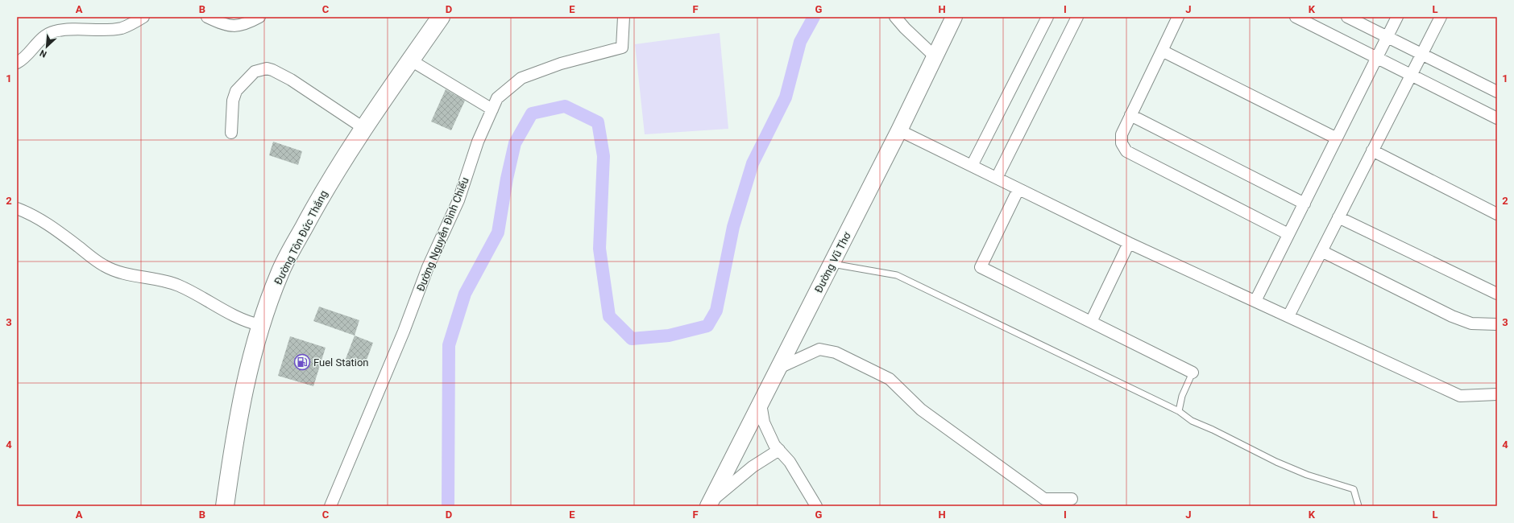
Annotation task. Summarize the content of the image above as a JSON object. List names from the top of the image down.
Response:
{
  "streets": {
    "highway": ["Đường Tôn Đức Thắng"],
    "main road": ["Đường Vũ Thơ"],
    "street": ["Đường Nguyễn Đình Chiểu"]
  },
  "places": {
    "fuel station": ["Fuel Station"]
  },
  "north": "bottom left",
  "grid": {
    "columns": [
      "A",
      "B",
      "C",
      "D",
      "E",
      "F",
      "G",
      "H",
      "I",
      "J",
      "K",
      "L"
    ],
    "rows": [
      "1",
      "2",
      "3",
      "4"
    ]
  }
}
